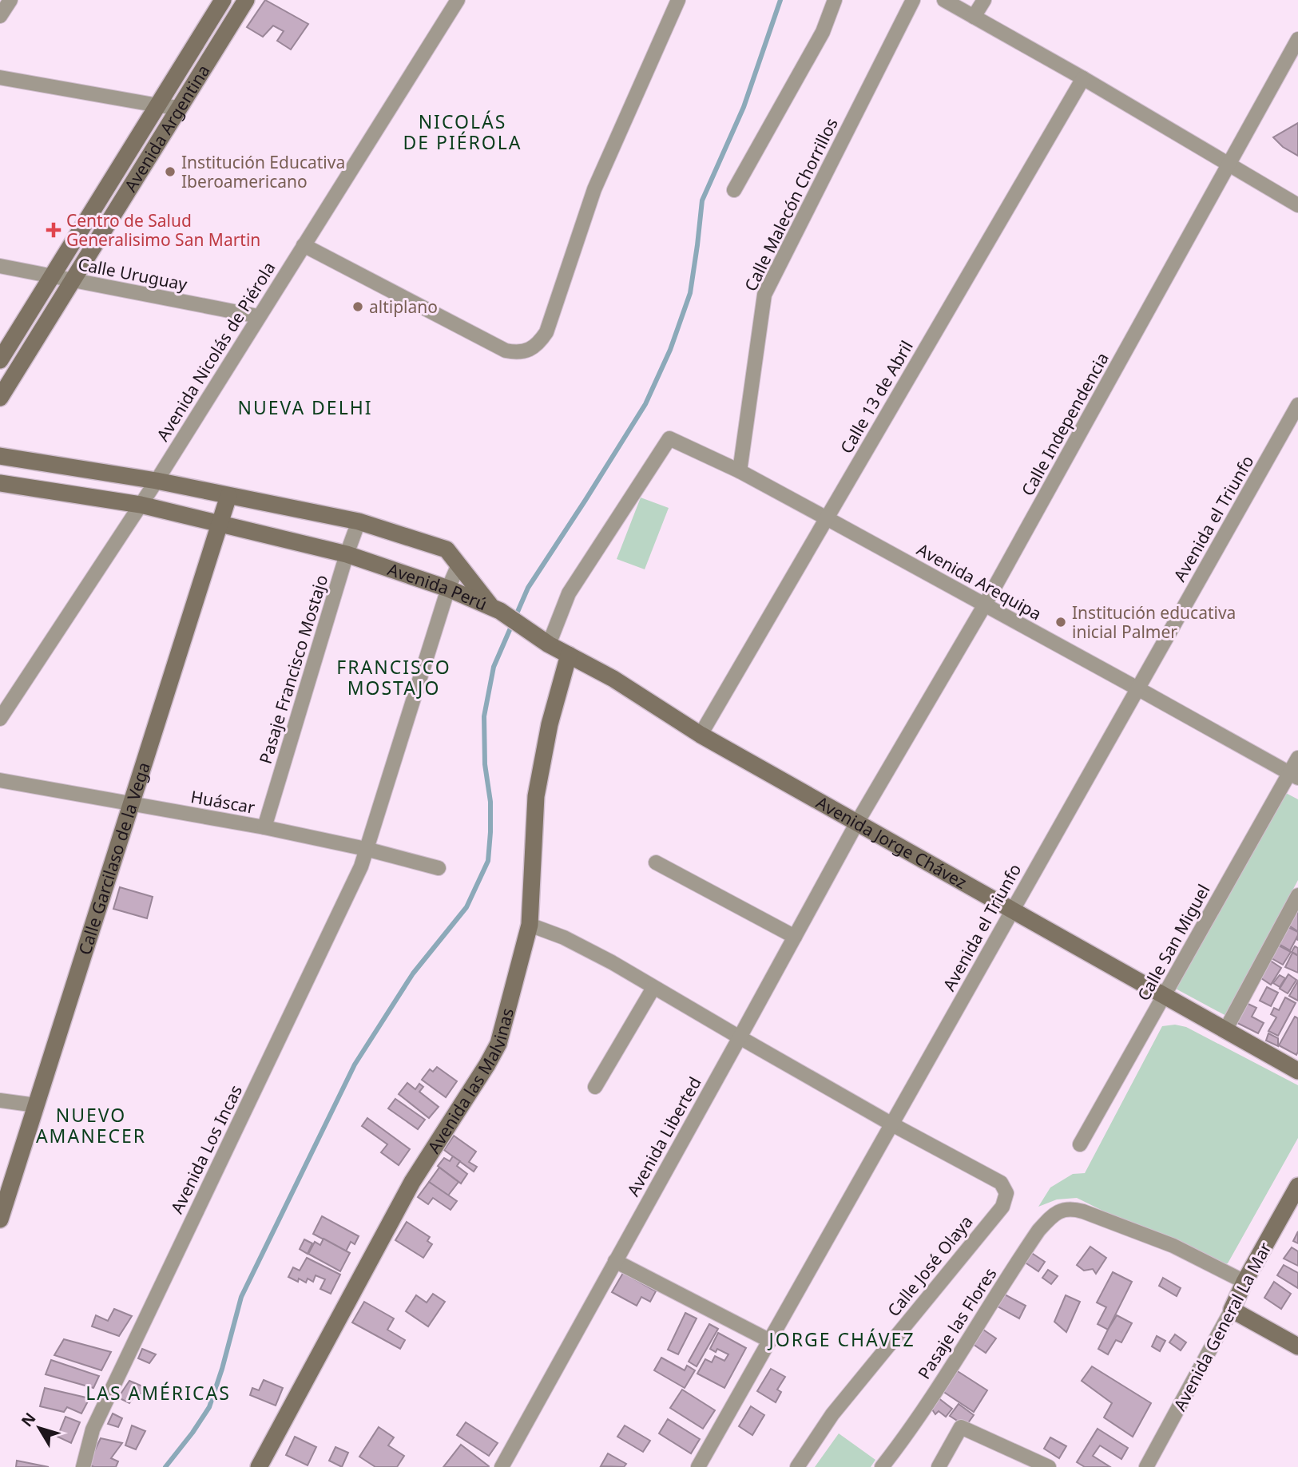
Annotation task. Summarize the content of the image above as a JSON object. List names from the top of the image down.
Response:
{
  "streets": {
    "street": [
      "Avenida Argentina",
      "Calle Malecón Chorrillos",
      "Calle Uruguay",
      "Avenida Nicolás de Piérola",
      "Calle 13 de Abril",
      "Calle Independencia",
      "Avenida el Triunfo",
      "Avenida Arequipa",
      "Avenida Perú",
      "Pasaje Francisco Mostajo",
      "Huáscar",
      "Avenida Jorge Chávez",
      "Calle Garcilaso de la Vega",
      "Calle San Miguel",
      "Avenida las Malvinas",
      "Avenida Liberted",
      "Avenida Los Incas",
      "Calle José Olaya",
      "Pasaje las Flores",
      "Avenida General La Mar"
    ]
  },
  "crossings": [
    ["Avenida Argentina", "Calle Uruguay"],
    ["Calle Malecón Chorrillos", "Avenida Arequipa"],
    ["Calle Uruguay", "Avenida Nicolás de Piérola"],
    ["Avenida Nicolás de Piérola", "Avenida Perú"],
    ["Calle 13 de Abril", "Avenida Arequipa"],
    ["Calle 13 de Abril", "Avenida Jorge Chávez"],
    ["Calle Independencia", "Avenida Arequipa"],
    ["Calle Independencia", "Avenida Jorge Chávez"],
    ["Calle Independencia", "Avenida Liberted"],
    ["Avenida el Triunfo", "Avenida Arequipa"],
    ["Avenida el Triunfo", "Avenida Jorge Chávez"],
    ["Avenida el Triunfo", "Calle José Olaya"],
    ["Avenida Arequipa", "Avenida Jorge Chávez"],
    ["Avenida Arequipa", "Calle San Miguel"],
    ["Avenida Perú", "Pasaje Francisco Mostajo"],
    ["Avenida Perú", "Avenida Jorge Chávez"],
    ["Avenida Perú", "Calle Garcilaso de la Vega"],
    ["Avenida Perú", "Avenida Los Incas"],
    ["Pasaje Francisco Mostajo", "Huáscar"],
    ["Huáscar", "Calle Garcilaso de la Vega"],
    ["Huáscar", "Avenida Los Incas"],
    ["Avenida Jorge Chávez", "Calle San Miguel"],
    ["Avenida Jorge Chávez", "Avenida las Malvinas"],
    ["Avenida Jorge Chávez", "Avenida Liberted"],
    ["Pasaje las Flores", "Avenida General La Mar"]
  ],
  "districts": [
    "NICOLÁS DE PIÉROLA",
    "NUEVA DELHI",
    "FRANCISCO MOSTAJO",
    "NUEVO AMANECER",
    "JORGE CHÁVEZ",
    "LAS AMÉRICAS"
  ],
  "places": {
    "other": ["Institución Educativa Iberoamericano", "altiplano", "Institución educativa inicial Palmer"],
    "health": ["Centro de Salud Generalisimo San Martin"]
  },
  "north": "top left"
}
